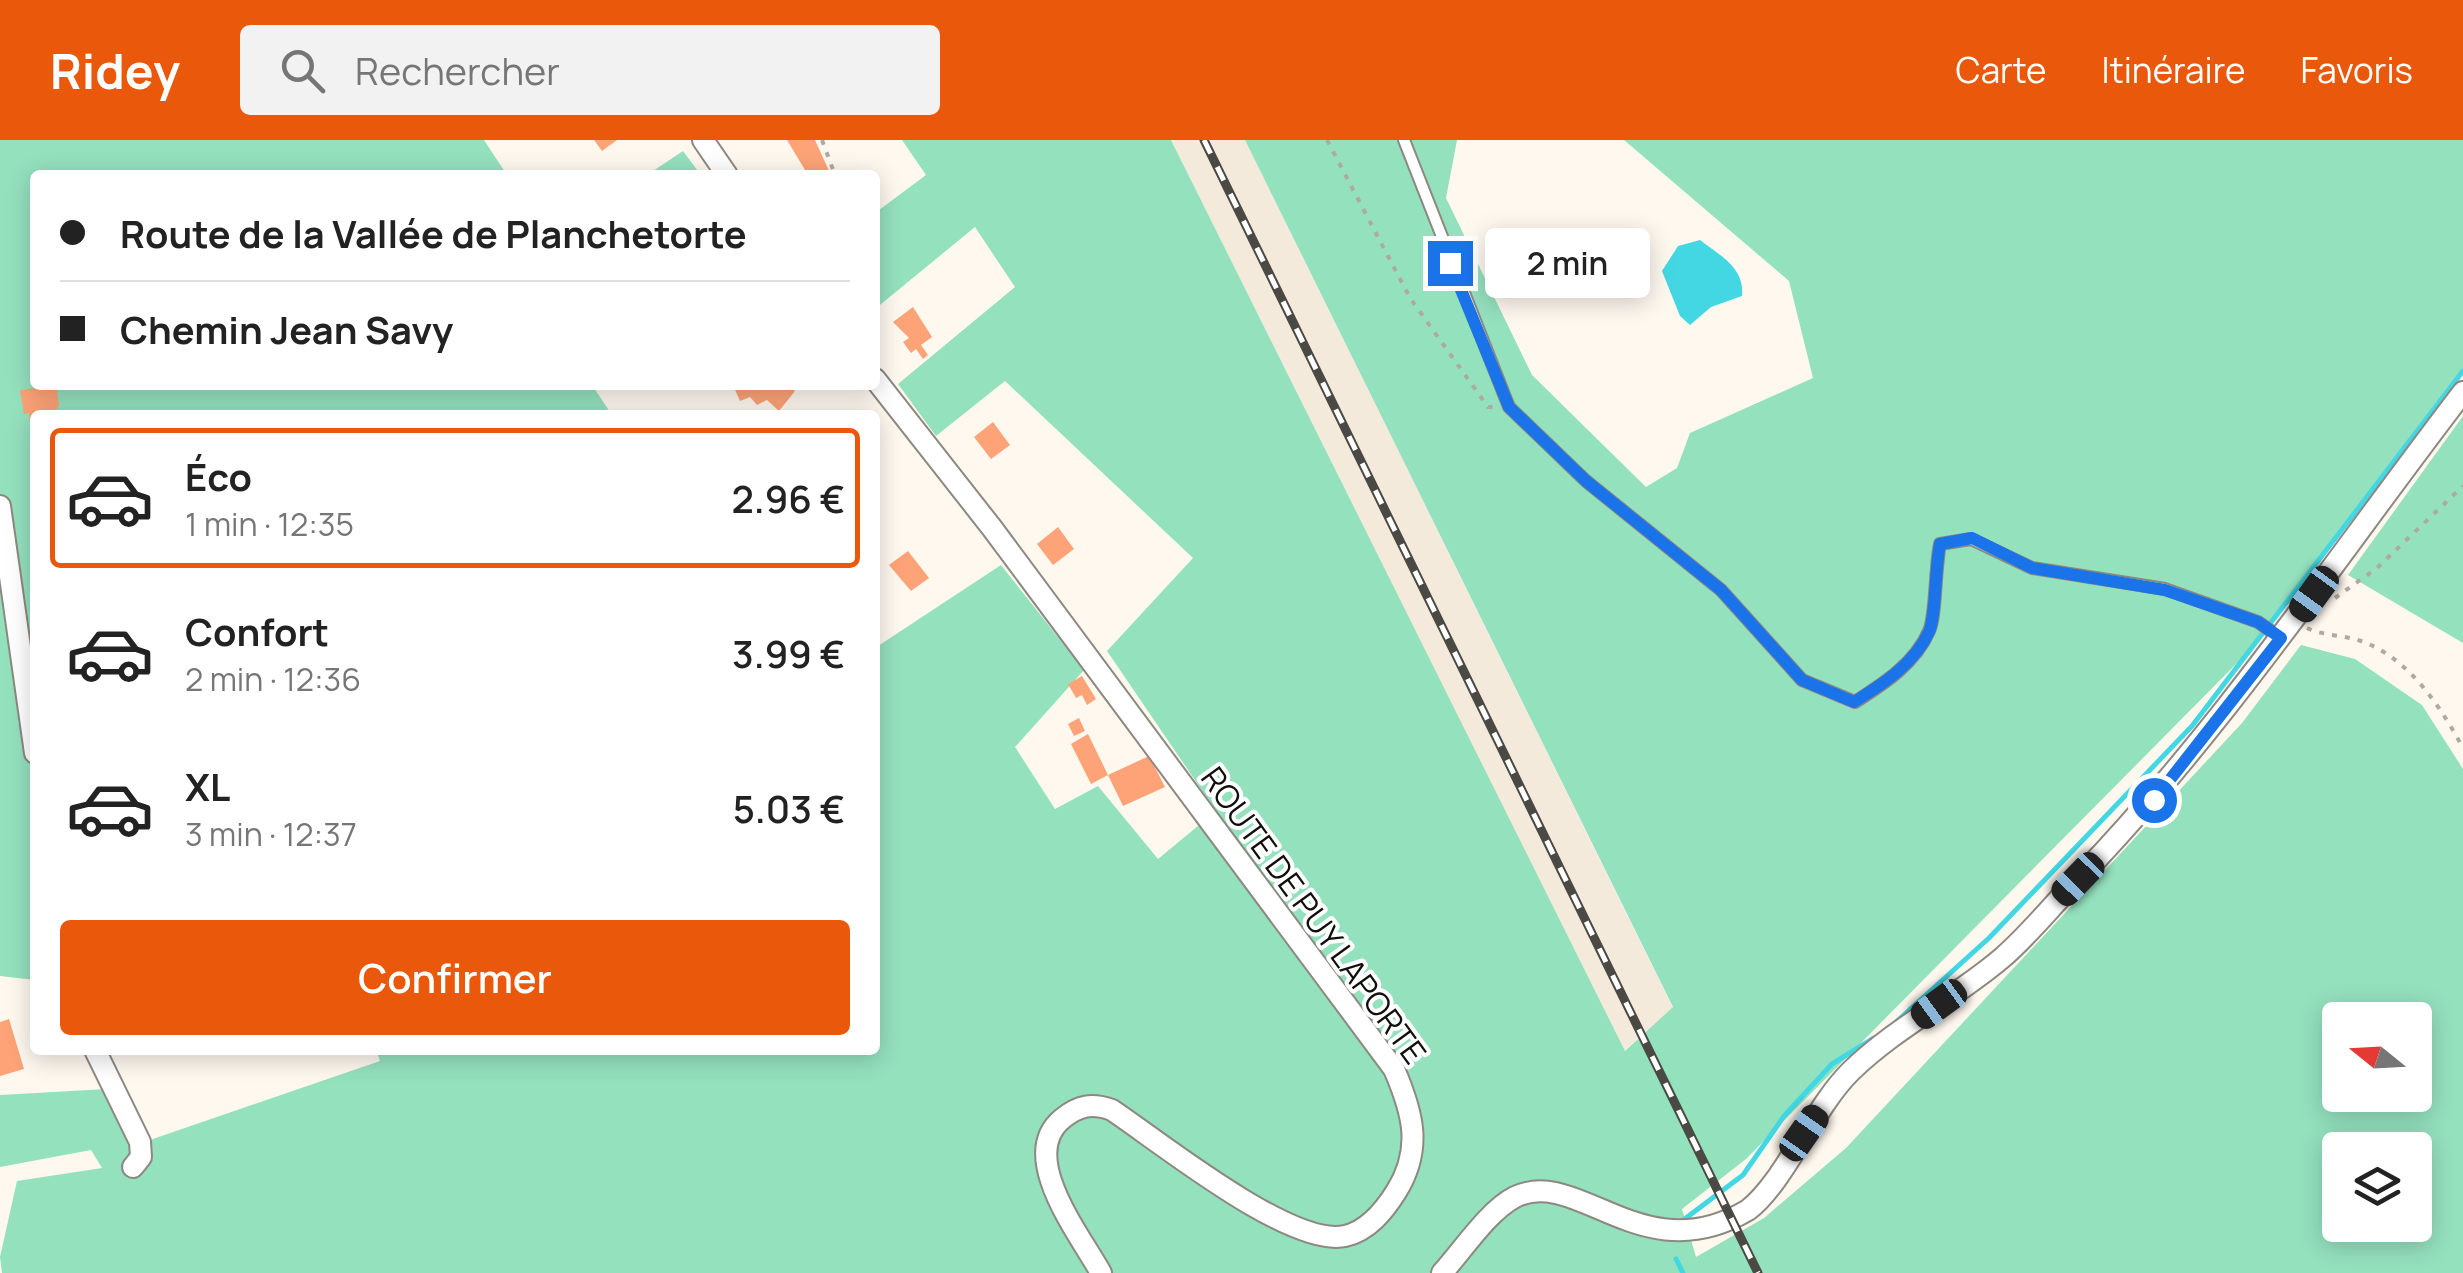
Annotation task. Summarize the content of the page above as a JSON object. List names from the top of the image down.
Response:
{
  "streets": {
    "street": ["ROUTE DE PUY LAPORTE"]
  },
  "north": "left",
  "page": {
    "header": "Ridey",
    "search": "Rechercher",
    "nav": ["Carte", "Itinéraire", "Favoris"],
    "banner": ["Route de la Vallée de Planchetorte", "Chemin Jean Savy"],
    "bubble": "2 min",
    "list": [
      {
        "name": "Éco",
        "note": "1 min · 12:35",
        "value": "2.96 €"
      },
      {
        "name": "Confort",
        "note": "2 min · 12:36",
        "value": "3.99 €"
      },
      {
        "name": "XL",
        "note": "3 min · 12:37",
        "value": "5.03 €"
      }
    ],
    "buttons": "Confirmer"
  }
}
